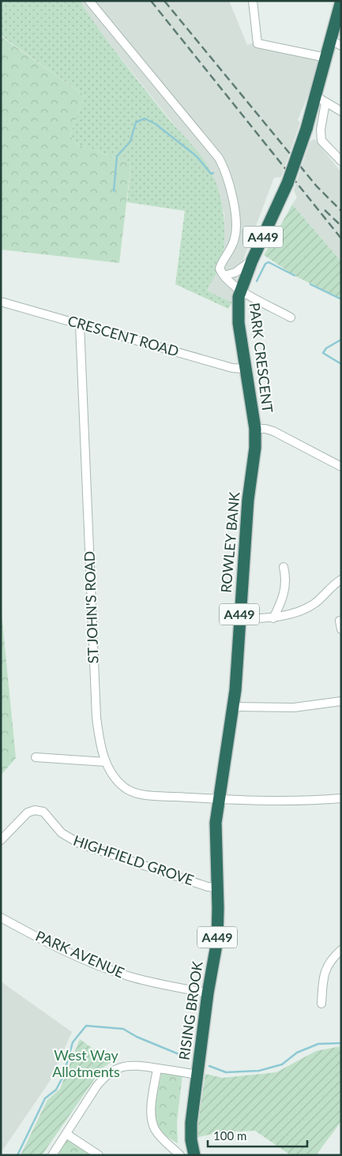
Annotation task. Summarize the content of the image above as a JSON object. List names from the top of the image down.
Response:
{
  "streets": {
    "highway": [
      "A449",
      "PARK CRESCENT",
      "ROWLEY BANK",
      "RISING BROOK"
    ],
    "street": [
      "CRESCENT ROAD",
      "ST JOHN'S ROAD",
      "HIGHFIELD GROVE",
      "PARK AVENUE"
    ]
  },
  "crossings": [
    ["A449", "PARK CRESCENT"],
    ["CRESCENT ROAD", "PARK CRESCENT"],
    ["CRESCENT ROAD", "ST JOHN'S ROAD"],
    ["PARK CRESCENT", "ROWLEY BANK"],
    ["ROWLEY BANK", "ST JOHN'S ROAD"],
    ["ROWLEY BANK", "RISING BROOK"],
    ["ST JOHN'S ROAD", "RISING BROOK"],
    ["HIGHFIELD GROVE", "RISING BROOK"],
    ["PARK AVENUE", "RISING BROOK"]
  ],
  "parks": ["West Way Allotments"],
  "scale_bar": "100 m"
}
